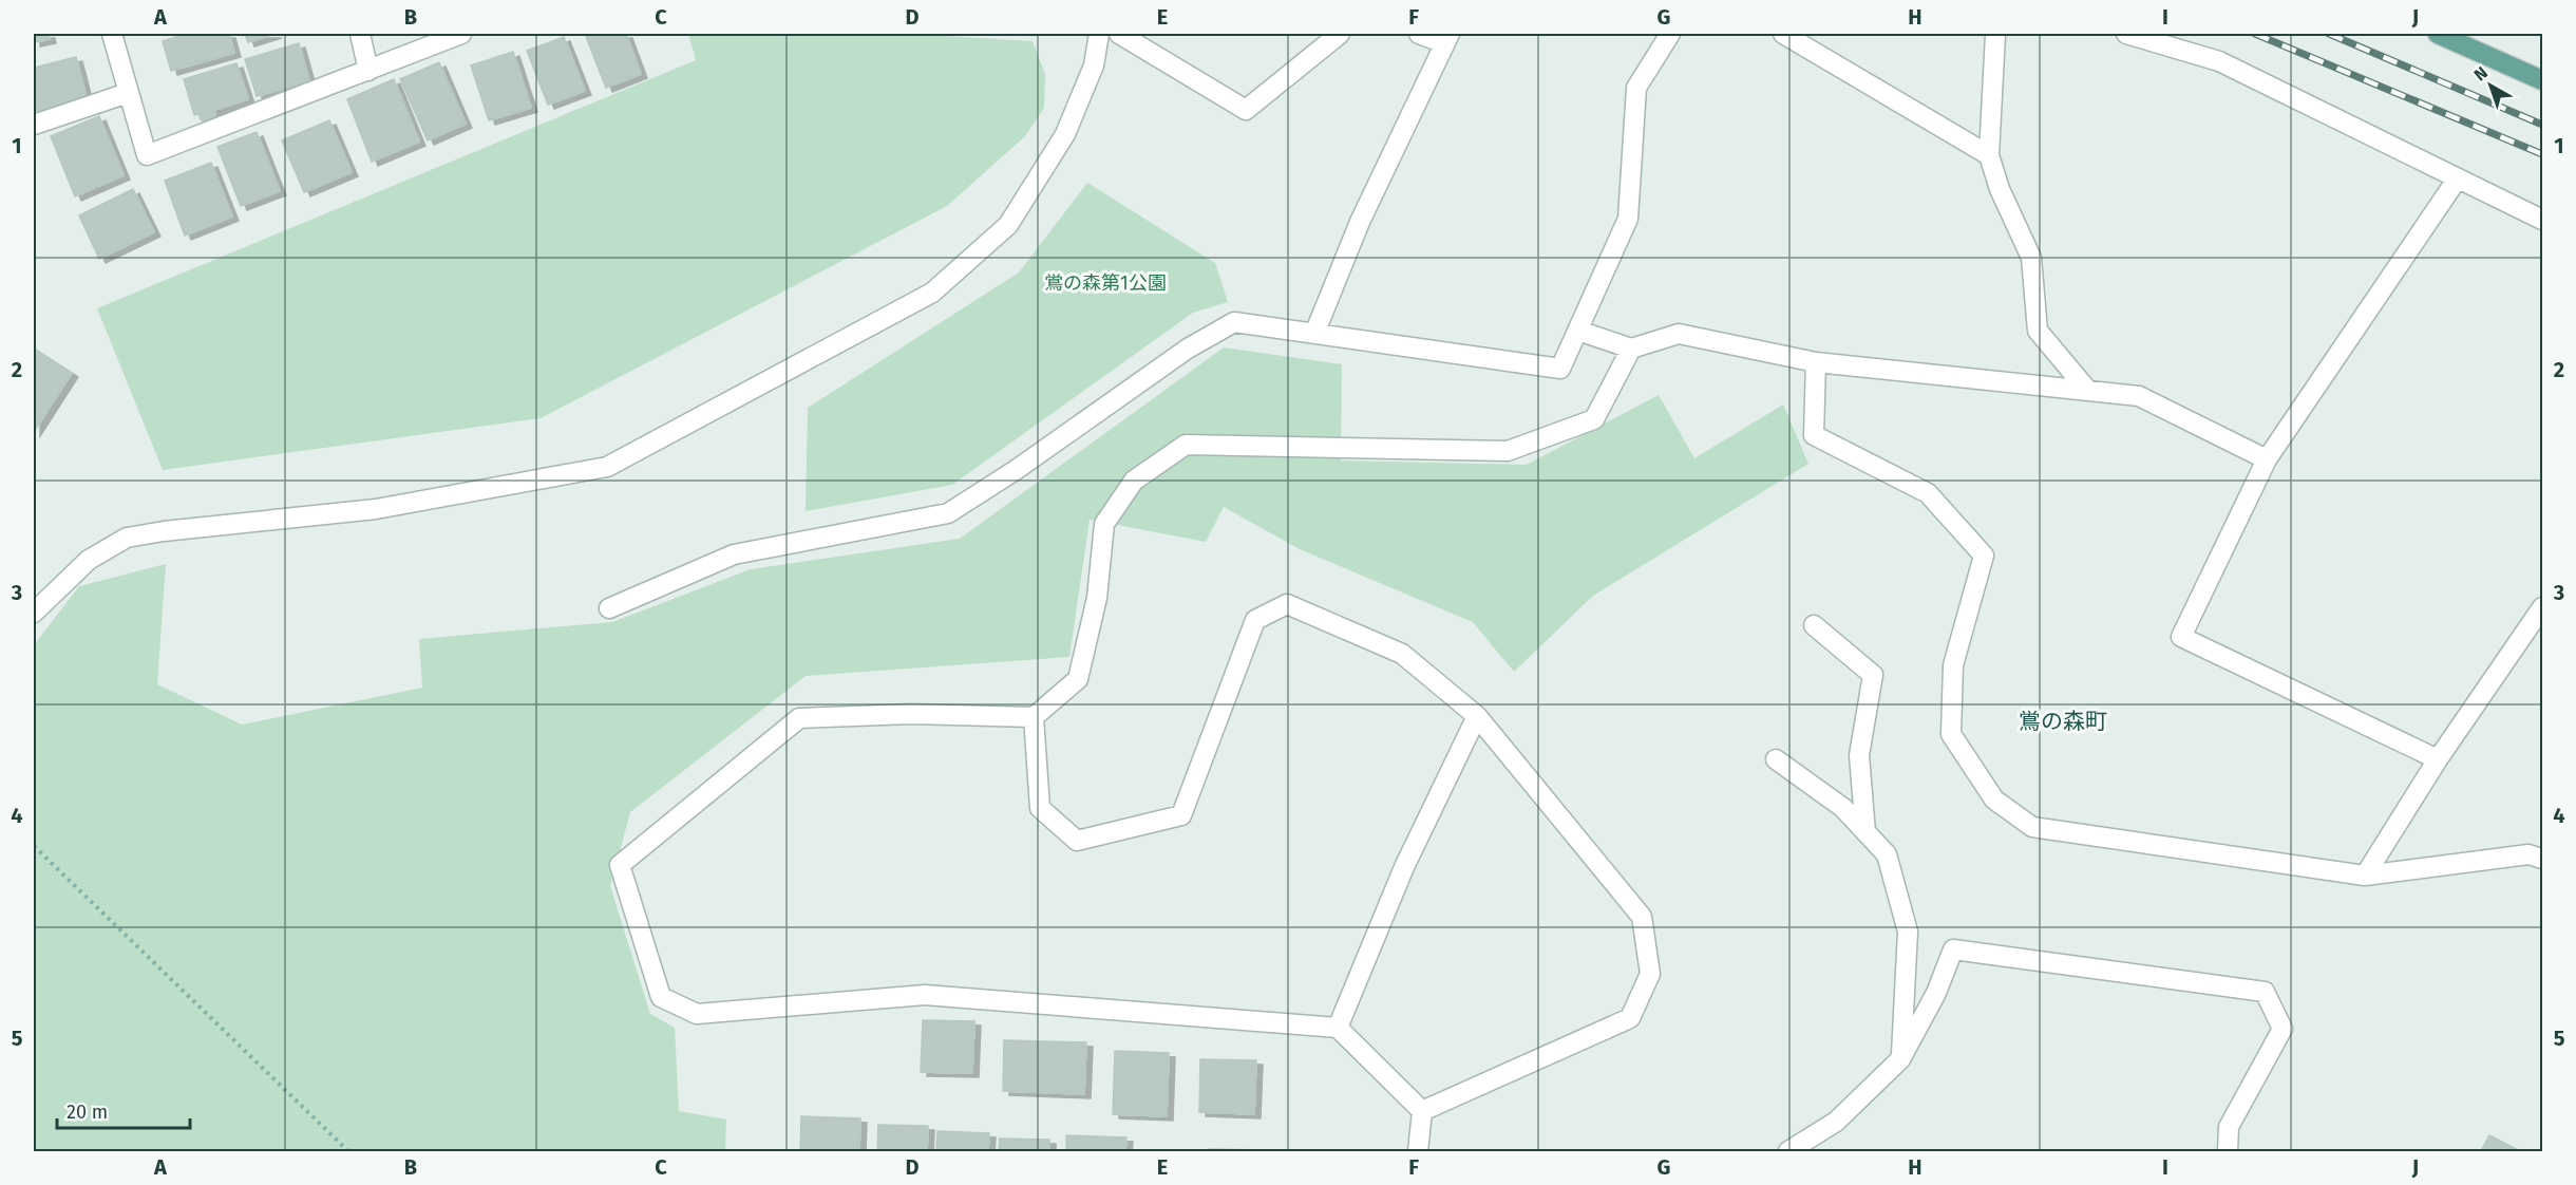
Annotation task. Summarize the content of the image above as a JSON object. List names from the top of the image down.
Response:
{
  "districts": ["鴬の森町"],
  "parks": ["鴬の森第1公園"],
  "scale_bar": "20 m",
  "north": "top left",
  "grid": {
    "columns": [
      "A",
      "B",
      "C",
      "D",
      "E",
      "F",
      "G",
      "H",
      "I",
      "J"
    ],
    "rows": [
      "1",
      "2",
      "3",
      "4",
      "5"
    ]
  }
}
